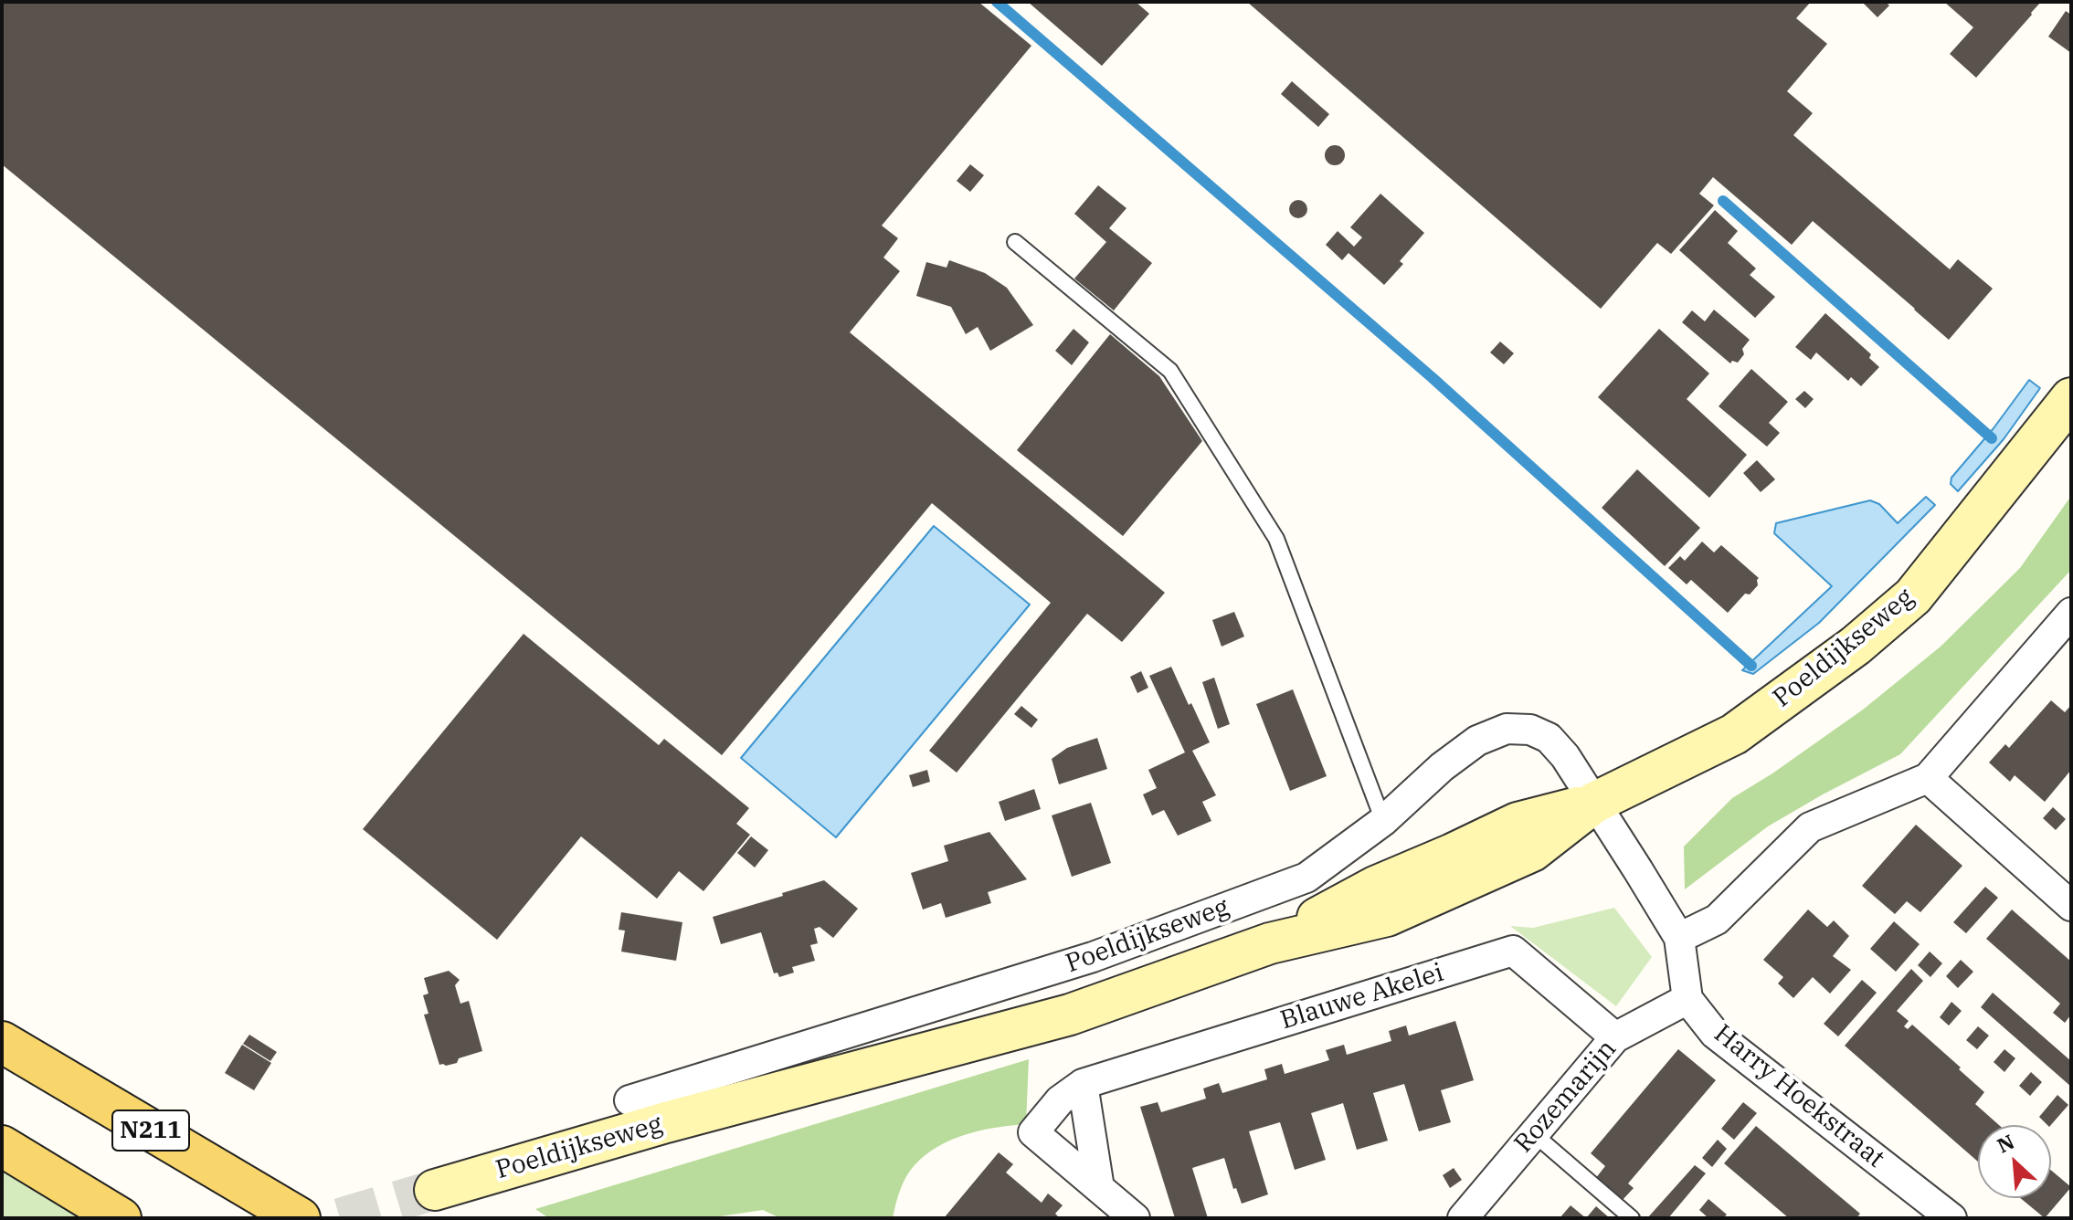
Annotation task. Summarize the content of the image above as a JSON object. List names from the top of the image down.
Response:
{
  "streets": {
    "main road": ["N211"],
    "street": [
      "Poeldijkseweg",
      "Blauwe Akelei",
      "Rozemarijn",
      "Harry Hoekstraat"
    ]
  },
  "crossings": [
    ["Blauwe Akelei", "Rozemarijn"],
    ["Rozemarijn", "Harry Hoekstraat"]
  ],
  "north": "top left"
}
